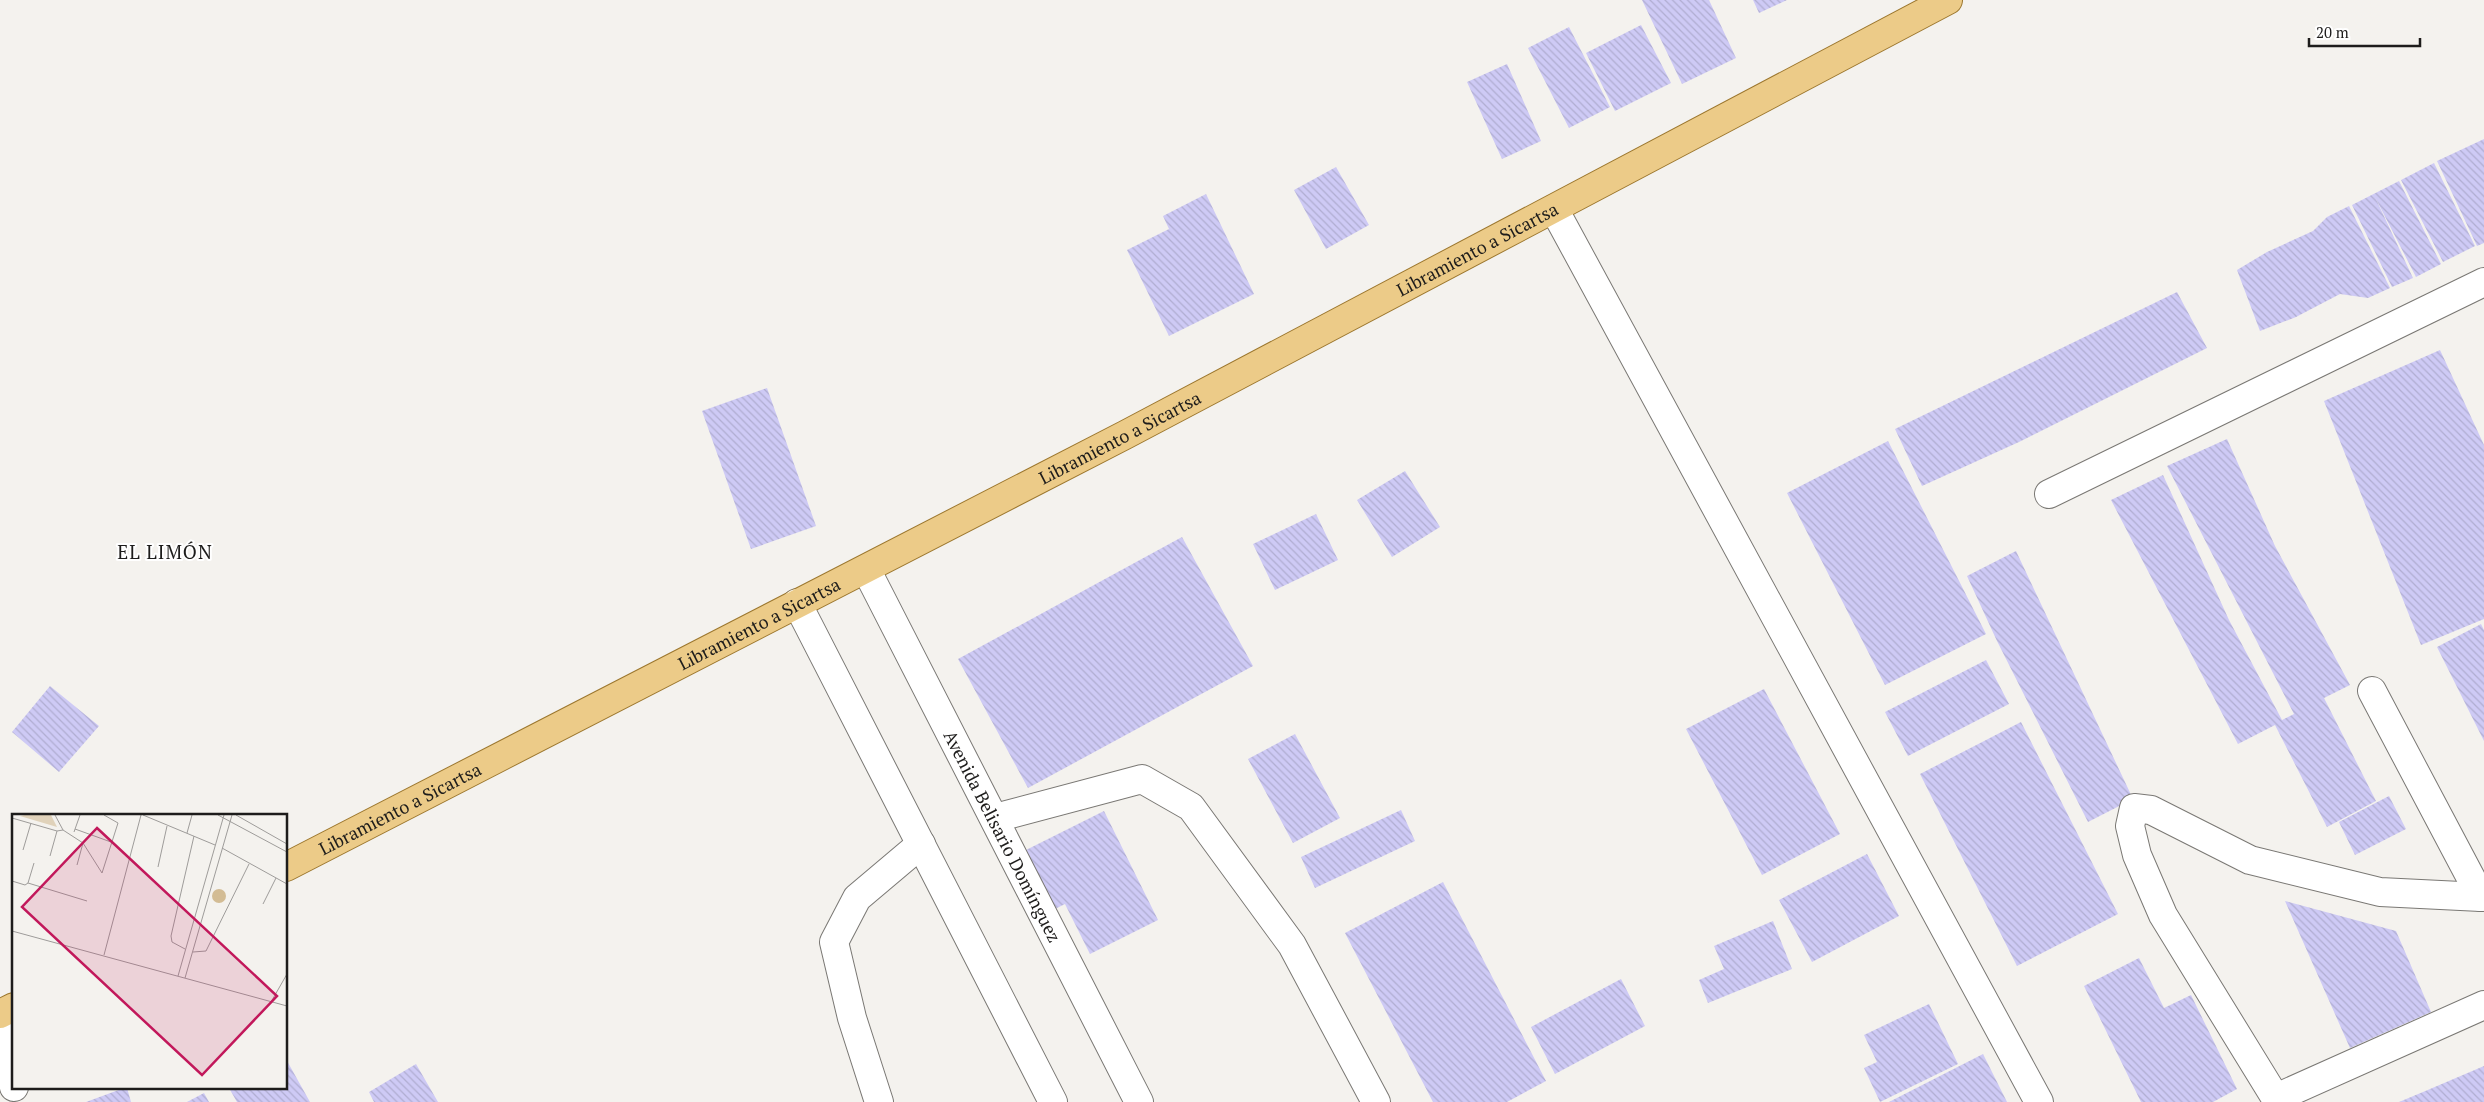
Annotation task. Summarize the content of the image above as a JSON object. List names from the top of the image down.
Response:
{
  "streets": {
    "main road": ["Libramiento a Sicartsa"],
    "street": ["Avenida Belisario Domínguez"]
  },
  "crossings": [
    ["Libramiento a Sicartsa", "Avenida Belisario Domínguez"]
  ],
  "districts": ["EL LIMÓN"],
  "scale_bar": "20 m"
}
